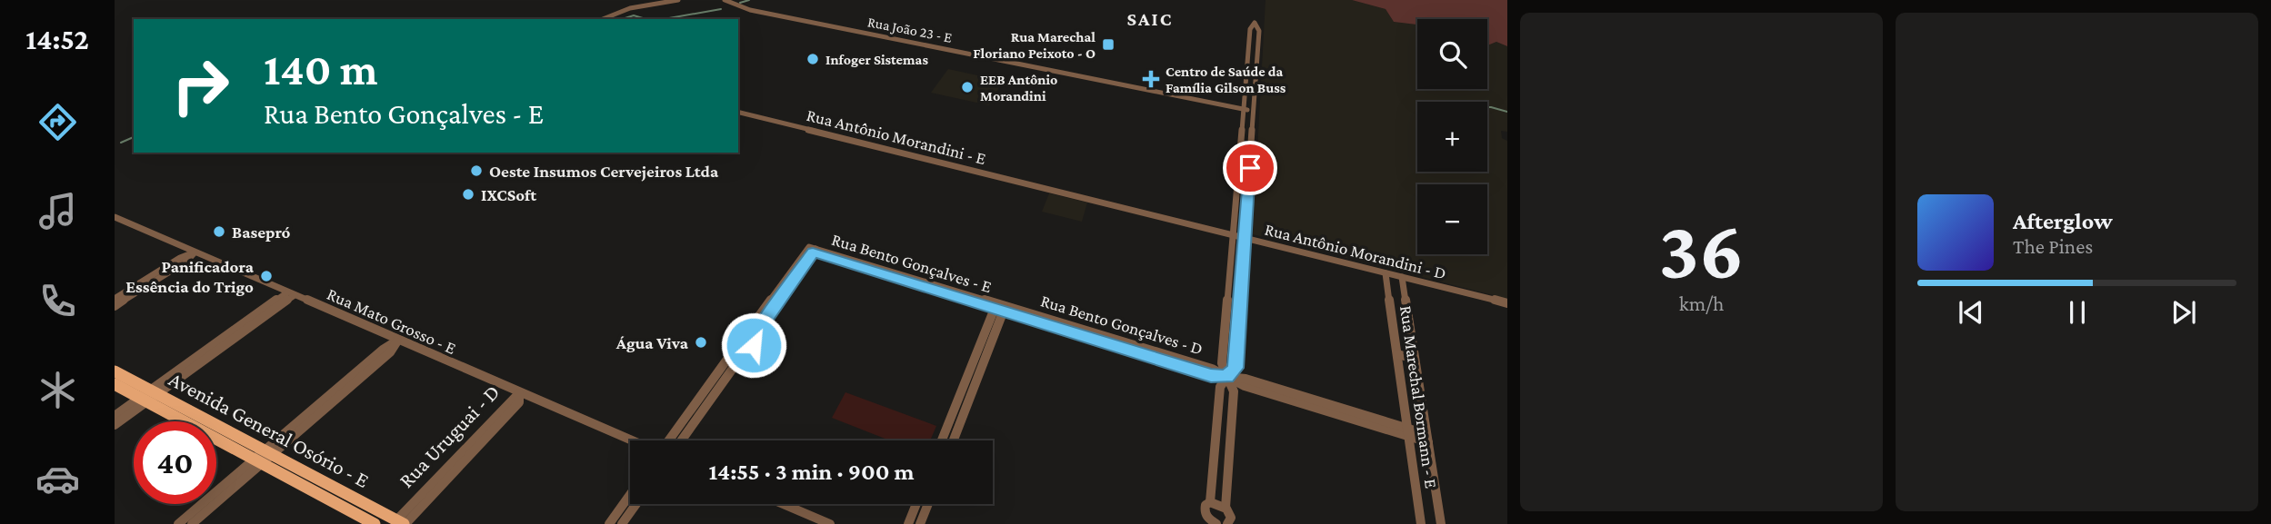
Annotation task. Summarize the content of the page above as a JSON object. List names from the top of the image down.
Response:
{
  "streets": {
    "main road": ["Avenida General Osório - E"],
    "street": [
      "Rua João 23 - E",
      "Rua Antônio Morandini - E",
      "Rua Antônio Morandini - D",
      "Rua Bento Gonçalves - E",
      "Rua Mato Grosso - E",
      "Rua Bento Gonçalves - D",
      "Rua Marechal Bormann - E",
      "Rua Uruguai - D"
    ]
  },
  "crossings": [
    ["Rua Antônio Morandini - E", "Rua Antônio Morandini - D"],
    ["Rua Antônio Morandini - D", "Rua Marechal Bormann - E"],
    ["Rua Bento Gonçalves - E", "Rua Bento Gonçalves - D"],
    ["Rua Mato Grosso - E", "Rua Uruguai - D"],
    ["Rua Bento Gonçalves - D", "Rua Marechal Bormann - E"],
    ["Avenida General Osório - E", "Rua Uruguai - D"]
  ],
  "districts": ["SAIC"],
  "places": {
    "transit": ["Rua Marechal Floriano Peixoto - O"],
    "other": [
      "Infoger Sistemas",
      "EEB Antônio Morandini",
      "Oeste Insumos Cervejeiros Ltda",
      "IXCSoft",
      "Basepró",
      "Panificadora Essência do Trigo",
      "Água Viva"
    ],
    "health": ["Centro de Saúde da Família Gilson Buss"]
  },
  "page": {
    "tabs": "14:52",
    "tile": ["36", "km/h"],
    "map_buttons": ["+", "−"],
    "turn": ["140 m", "Rua Bento Gonçalves - E"],
    "song": ["Afterglow", "The Pines"],
    "limit": "40",
    "trip": "14:55 · 3 min · 900 m"
  }
}
